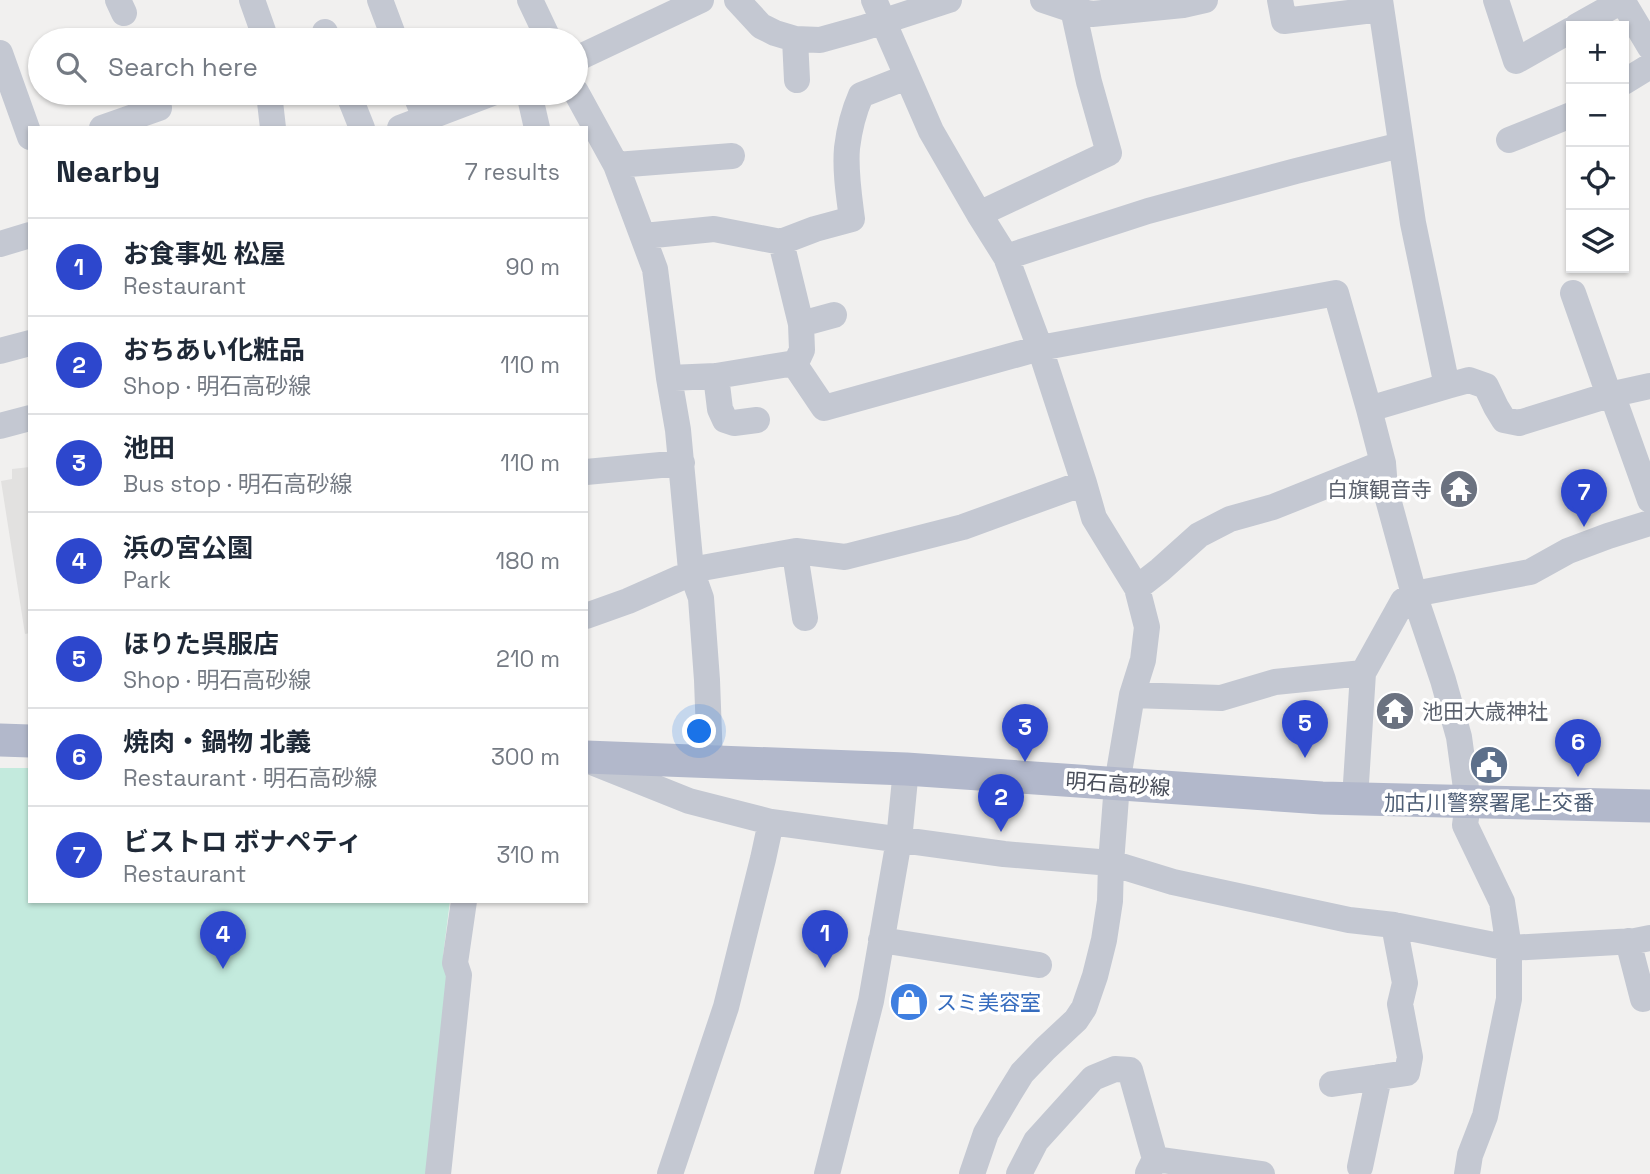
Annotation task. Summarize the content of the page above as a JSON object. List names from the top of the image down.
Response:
{
  "streets": {
    "main road": ["明石高砂線"]
  },
  "places": {
    "temple": ["白旗観音寺", "池田大歳神社"],
    "public building": ["加古川警察署尾上交番"],
    "shop": ["スミ美容室"]
  },
  "page": {
    "map_buttons": ["+", "−"],
    "search": "Search here",
    "heading": ["Nearby", "7 results"],
    "list": [
      {
        "mark": "1",
        "name": "お食事処 松屋",
        "note": "Restaurant",
        "value": "90 m"
      },
      {
        "mark": "2",
        "name": "おちあい化粧品",
        "note": "Shop · 明石高砂線",
        "value": "110 m"
      },
      {
        "mark": "3",
        "name": "池田",
        "note": "Bus stop · 明石高砂線",
        "value": "110 m"
      },
      {
        "mark": "4",
        "name": "浜の宮公園",
        "note": "Park",
        "value": "180 m"
      },
      {
        "mark": "5",
        "name": "ほりた呉服店",
        "note": "Shop · 明石高砂線",
        "value": "210 m"
      },
      {
        "mark": "6",
        "name": "焼肉・鍋物 北義",
        "note": "Restaurant · 明石高砂線",
        "value": "300 m"
      },
      {
        "mark": "7",
        "name": "ビストロ ボナペティ",
        "note": "Restaurant",
        "value": "310 m"
      }
    ],
    "pins": [
      "7",
      "5",
      "3",
      "6",
      "2",
      "1",
      "4"
    ]
  }
}
